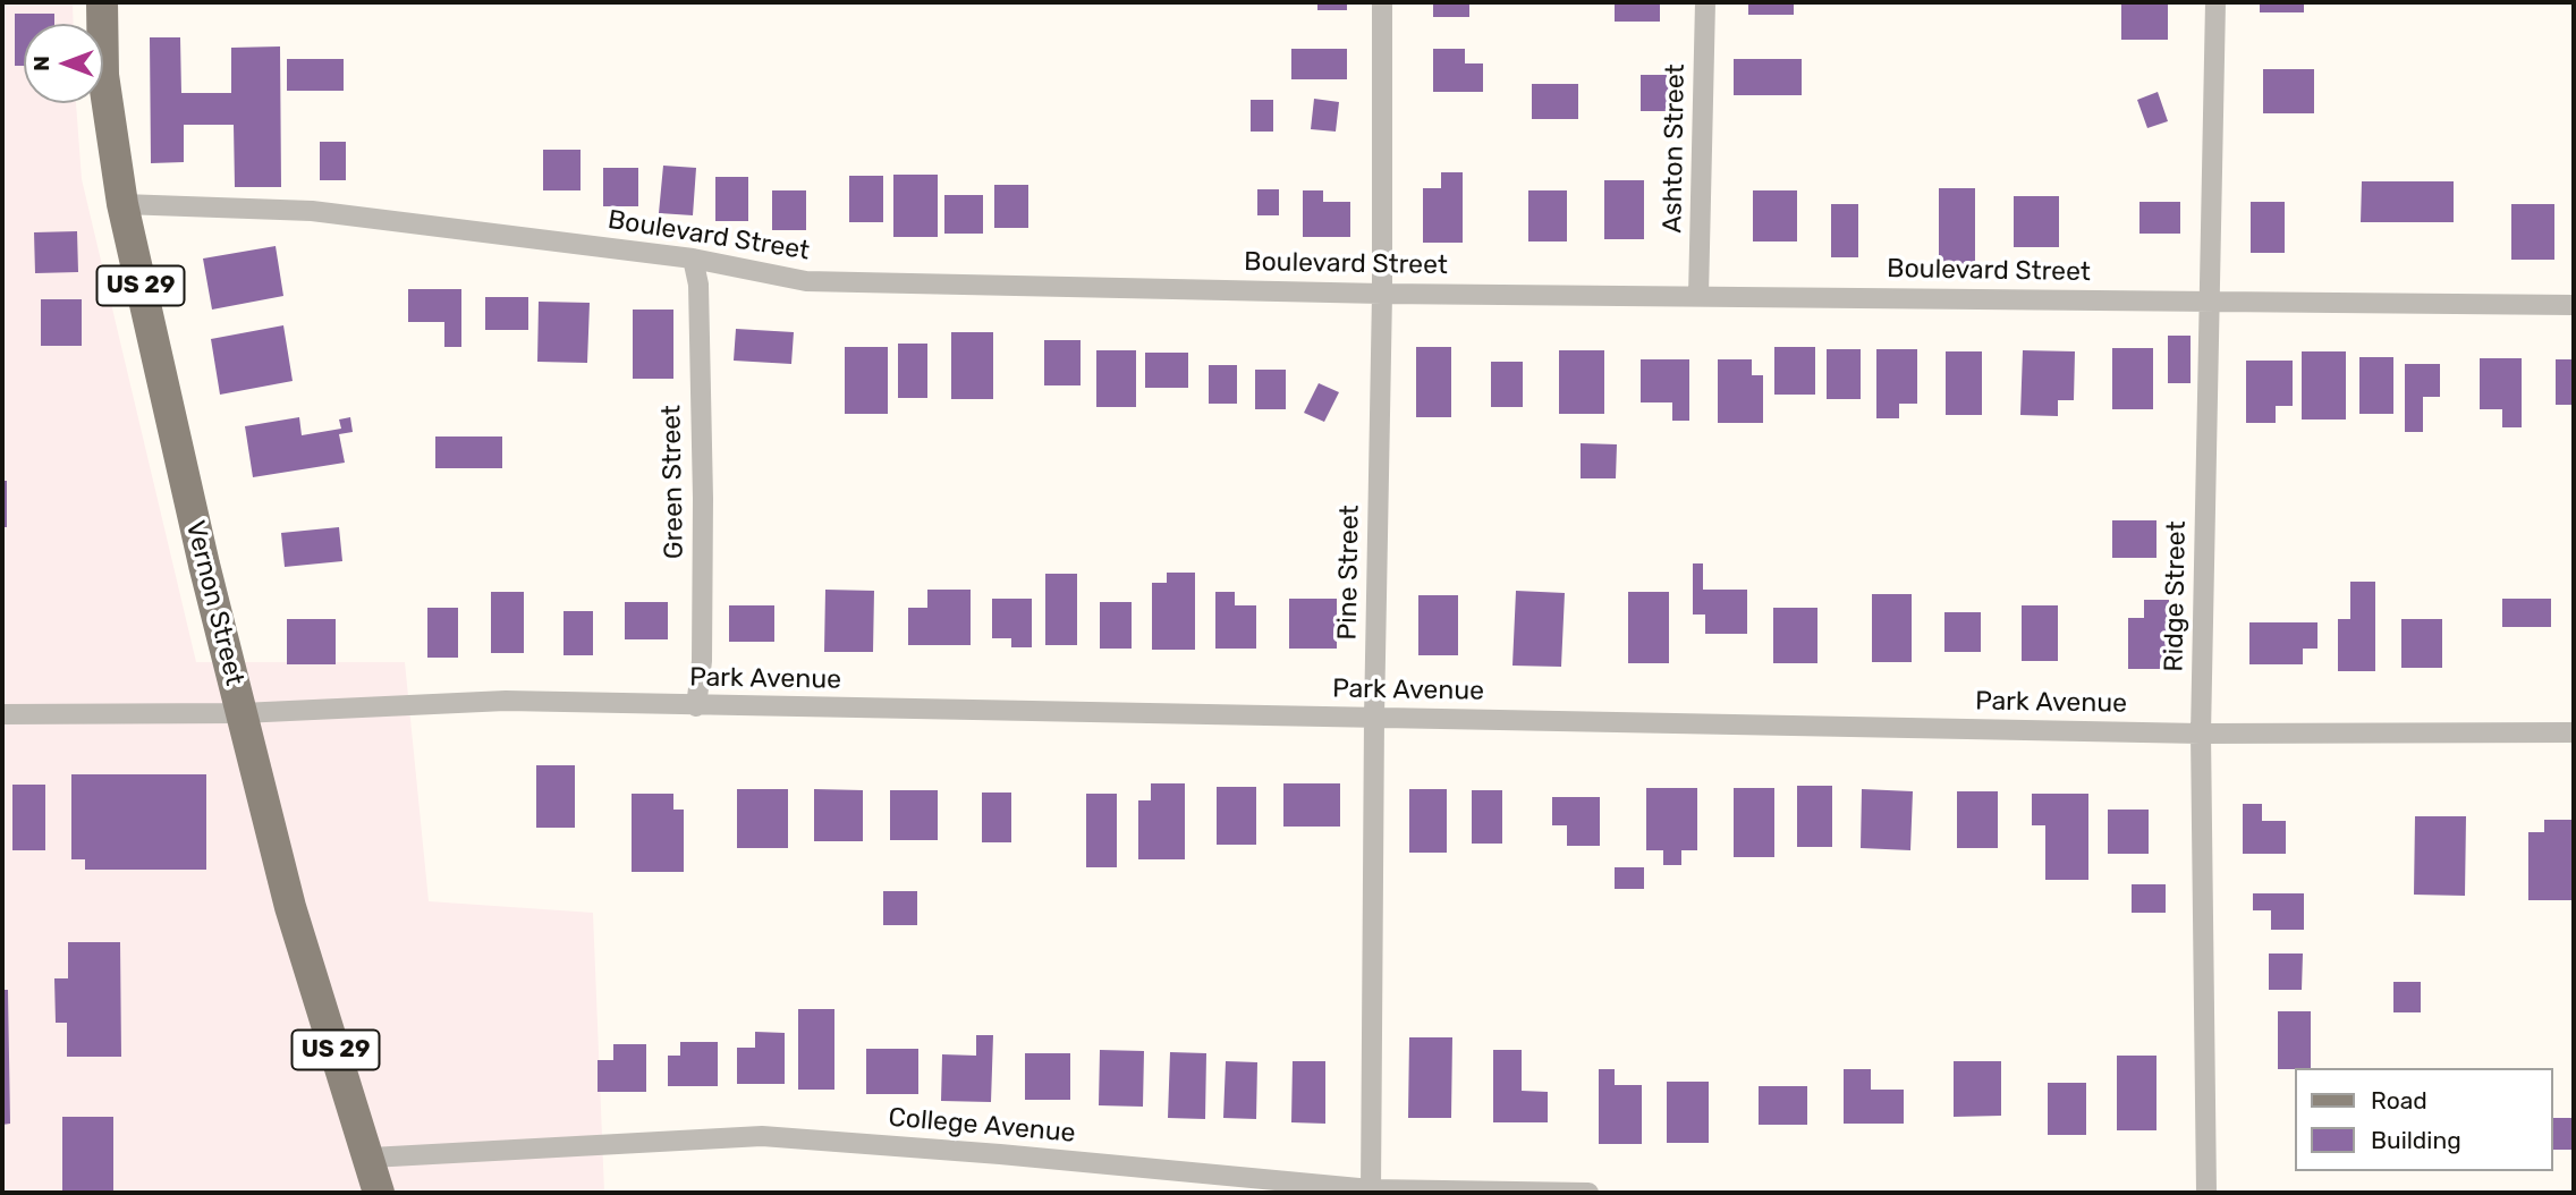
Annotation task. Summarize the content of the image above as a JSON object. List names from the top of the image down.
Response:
{
  "streets": {
    "main road": ["US 29", "Vernon Street"],
    "street": [
      "Ashton Street",
      "Boulevard Street",
      "Green Street",
      "Pine Street",
      "Ridge Street",
      "Park Avenue",
      "College Avenue"
    ]
  },
  "crossings": [
    ["Ashton Street", "Boulevard Street"],
    ["Boulevard Street", "Green Street"],
    ["Boulevard Street", "Pine Street"],
    ["Boulevard Street", "Ridge Street"],
    ["Boulevard Street", "Vernon Street"],
    ["Green Street", "Park Avenue"],
    ["Pine Street", "Park Avenue"],
    ["Pine Street", "College Avenue"],
    ["Ridge Street", "Park Avenue"],
    ["Vernon Street", "Park Avenue"],
    ["Vernon Street", "College Avenue"]
  ],
  "legend": ["Road", "Building"],
  "north": "left"
}
